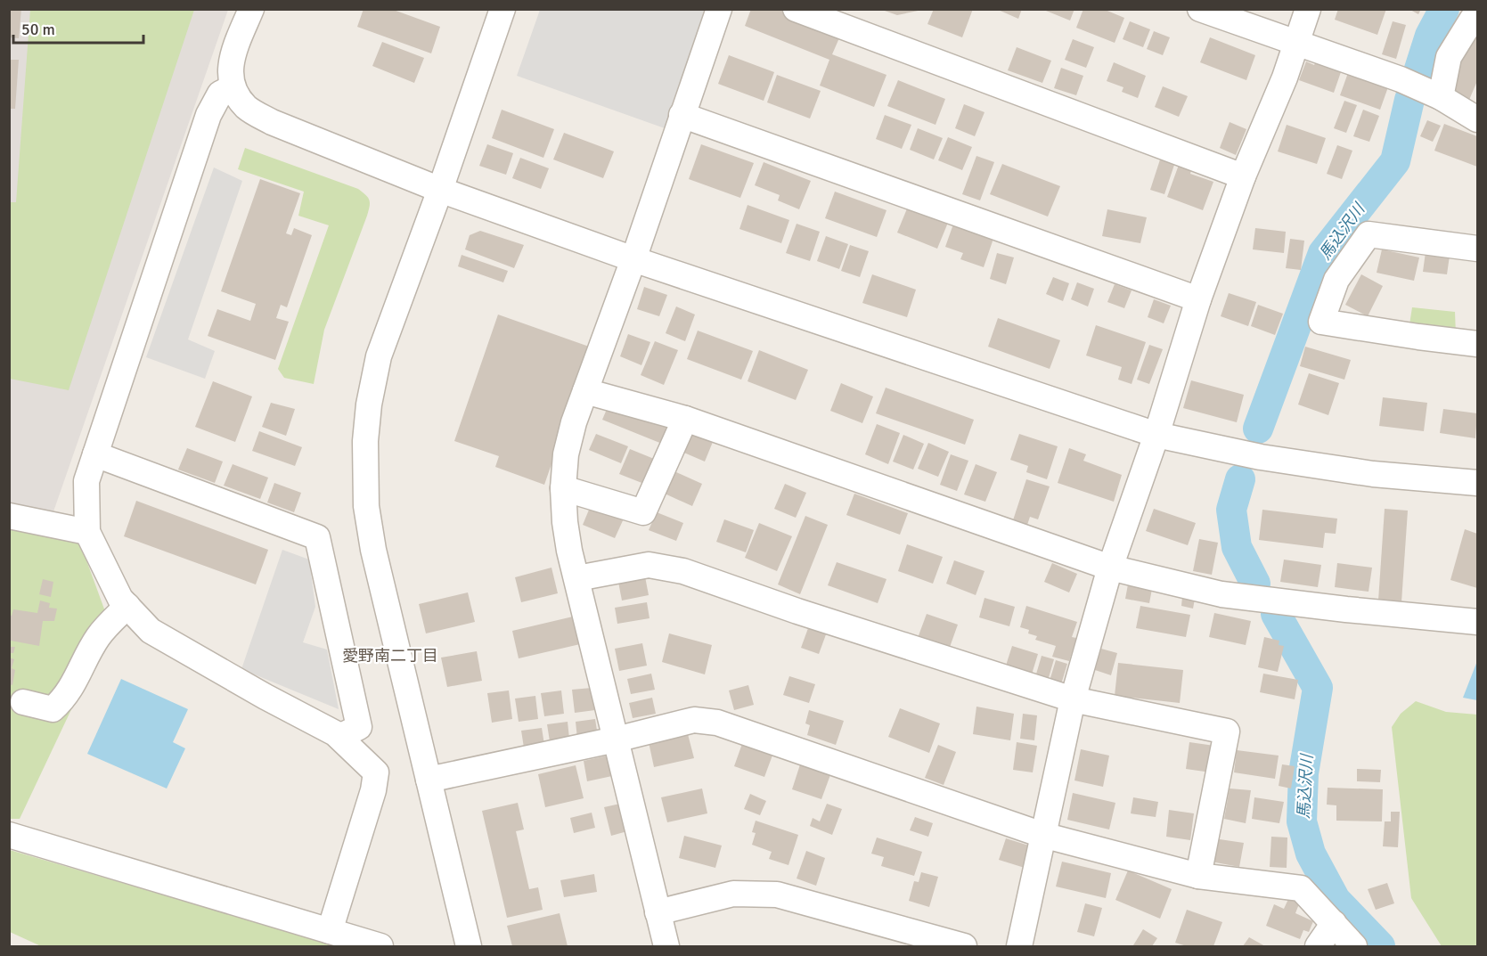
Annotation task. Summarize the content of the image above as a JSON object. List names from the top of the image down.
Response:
{
  "districts": ["愛野南二丁目"],
  "water": ["馬込沢川"],
  "scale_bar": "50 m"
}
